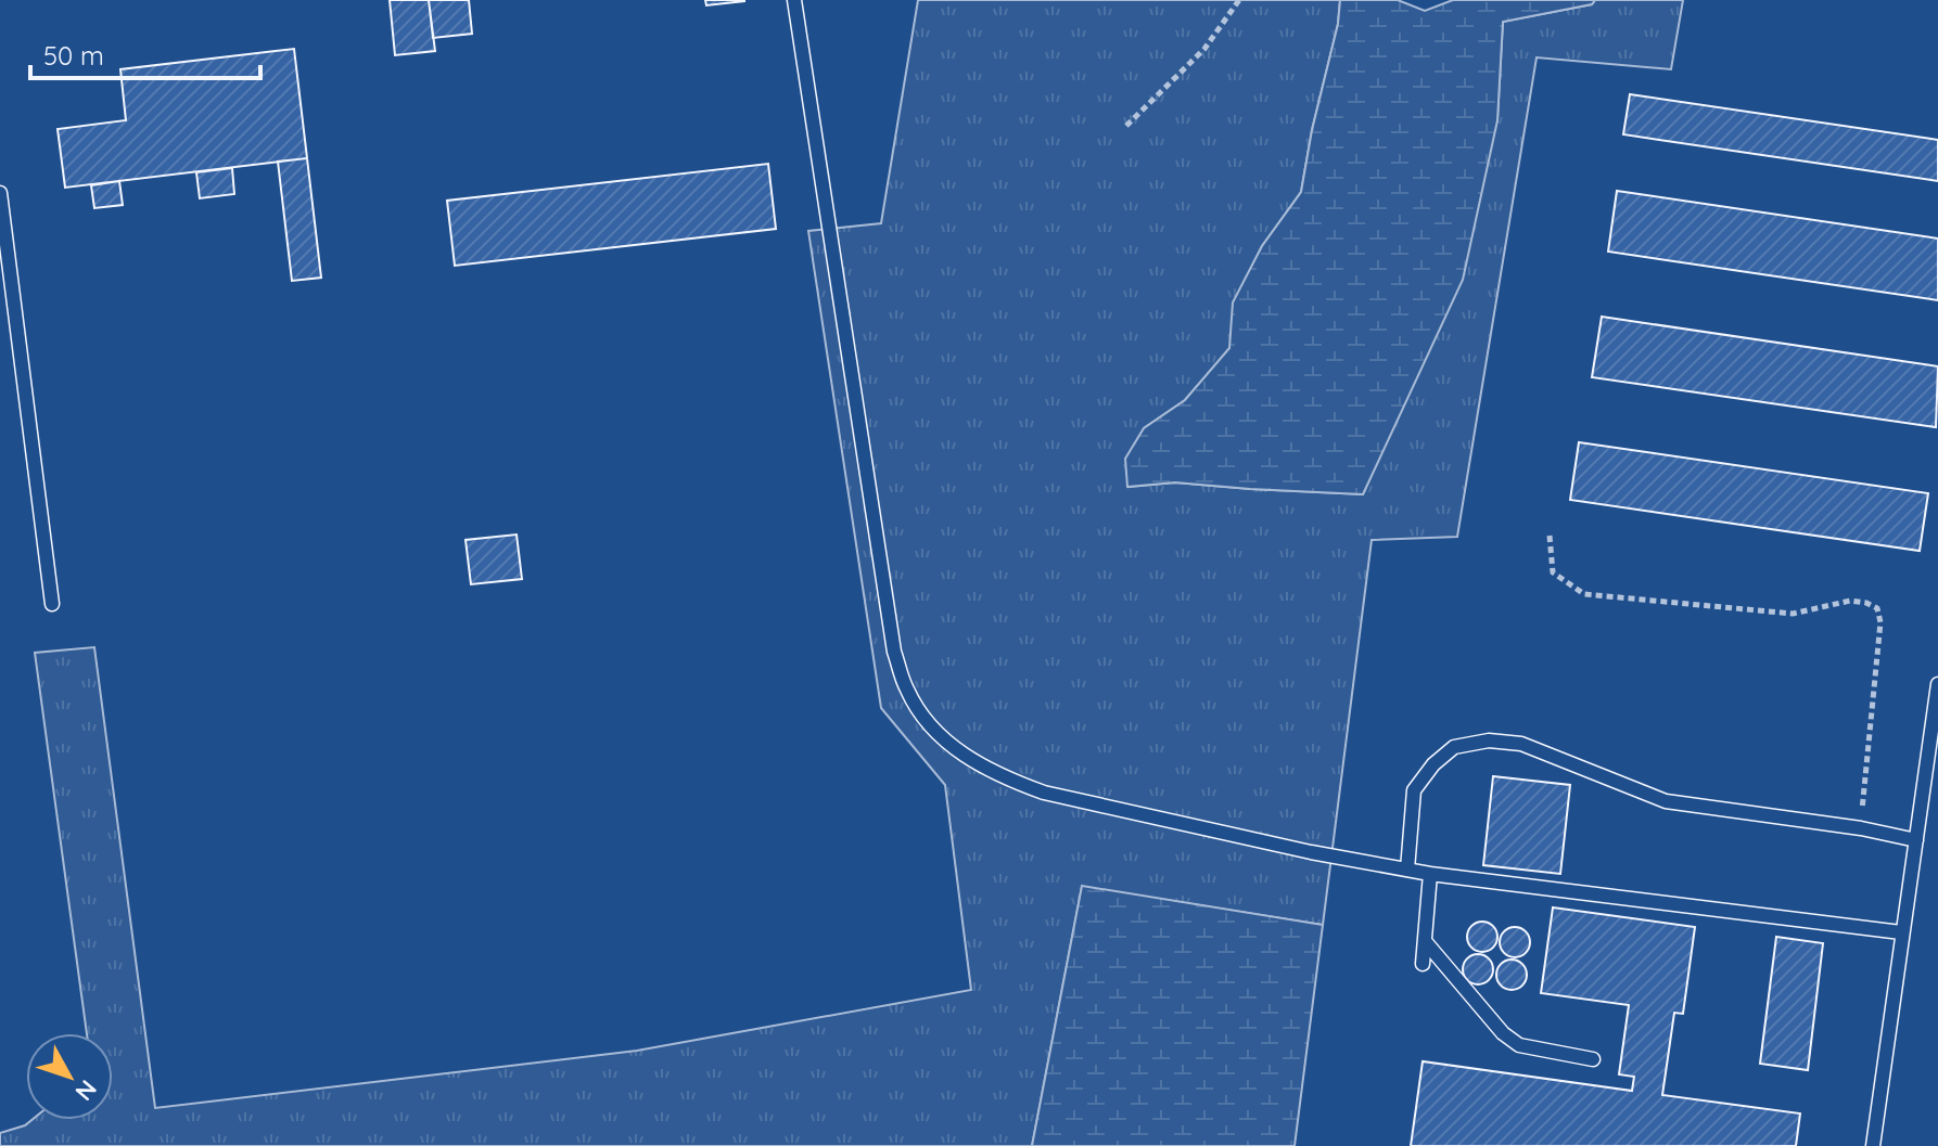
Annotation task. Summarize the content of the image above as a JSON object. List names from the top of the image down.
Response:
{
  "scale_bar": "50 m",
  "north": "bottom right"
}
